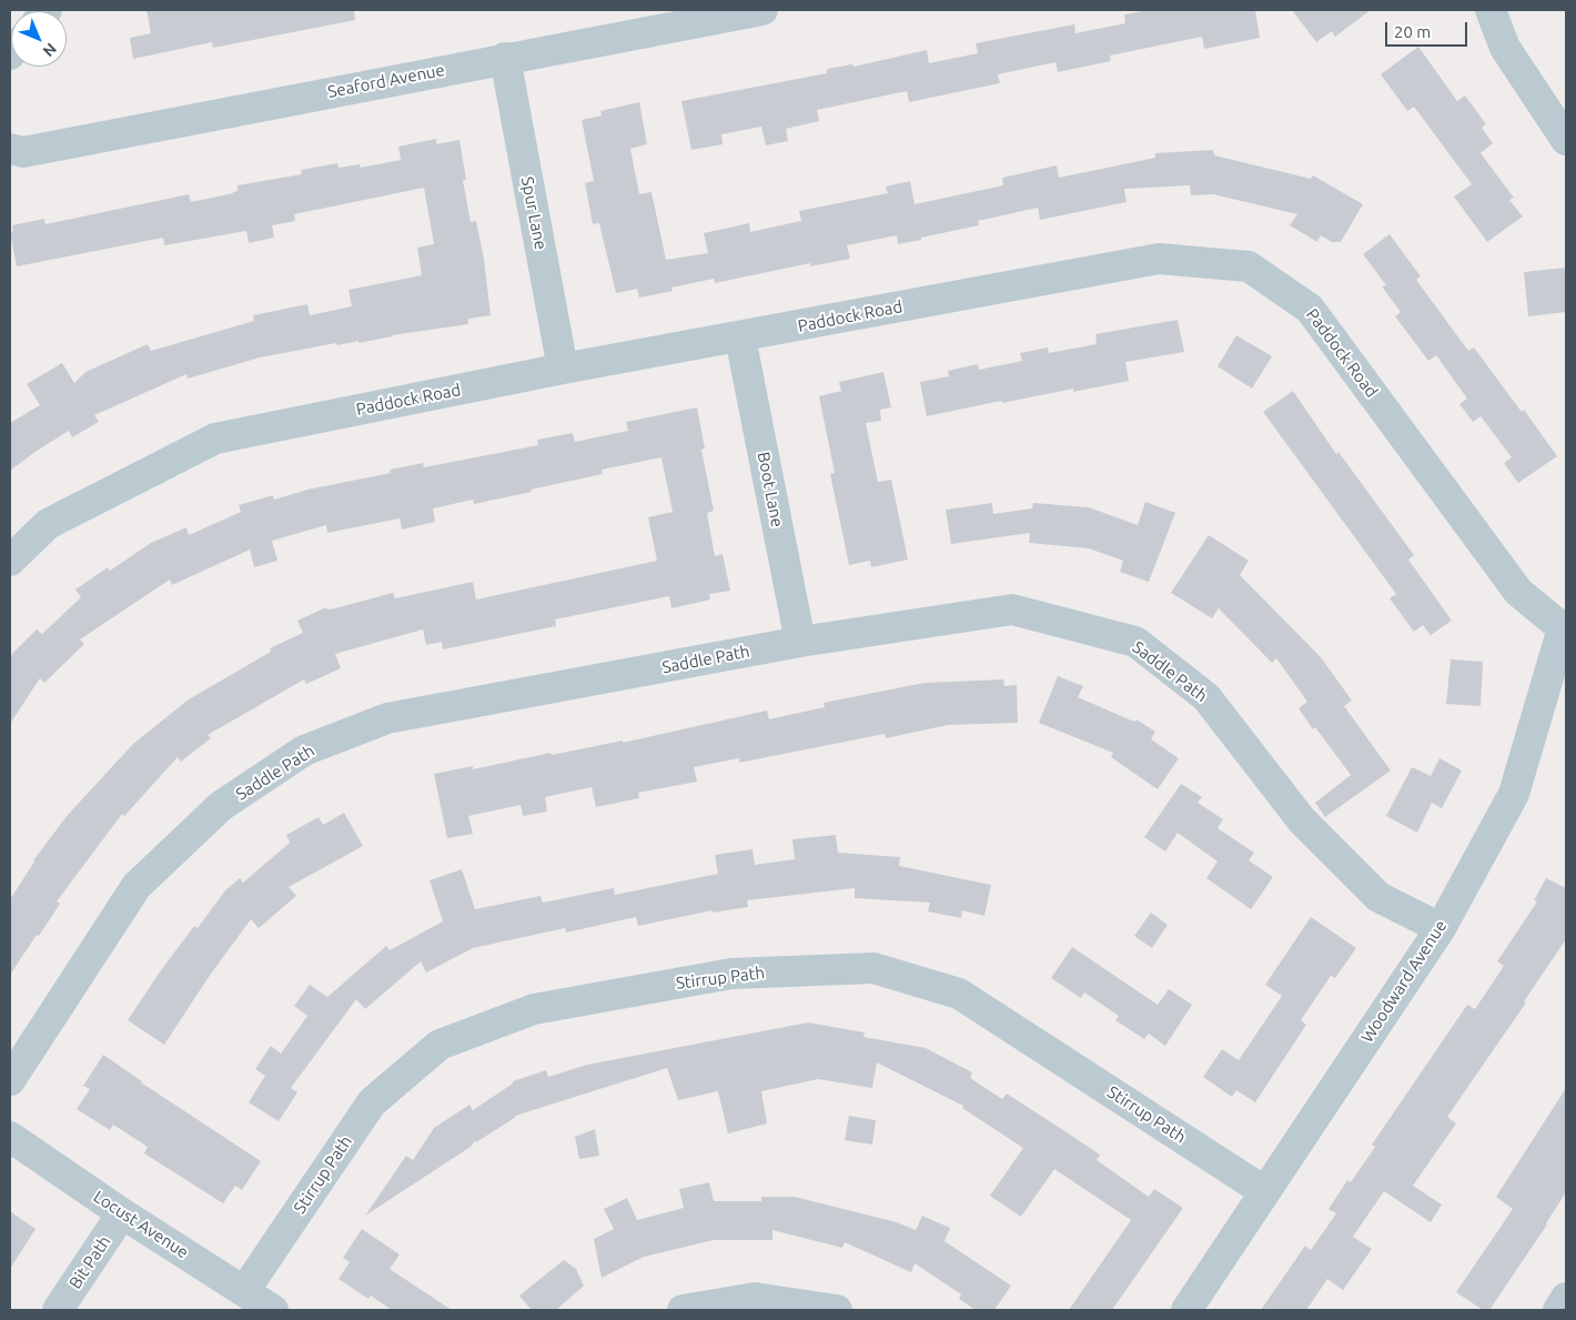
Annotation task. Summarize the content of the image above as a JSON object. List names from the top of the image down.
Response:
{
  "streets": {
    "street": [
      "Seaford Avenue",
      "Spur Lane",
      "Paddock Road",
      "Boot Lane",
      "Saddle Path",
      "Stirrup Path",
      "Woodward Avenue",
      "Locust Avenue",
      "Bit Path"
    ]
  },
  "crossings": [
    ["Seaford Avenue", "Spur Lane"],
    ["Spur Lane", "Paddock Road"],
    ["Paddock Road", "Boot Lane"],
    ["Paddock Road", "Woodward Avenue"],
    ["Boot Lane", "Saddle Path"],
    ["Saddle Path", "Woodward Avenue"],
    ["Stirrup Path", "Woodward Avenue"],
    ["Stirrup Path", "Locust Avenue"],
    ["Locust Avenue", "Bit Path"]
  ],
  "scale_bar": "20 m",
  "north": "bottom right"
}
